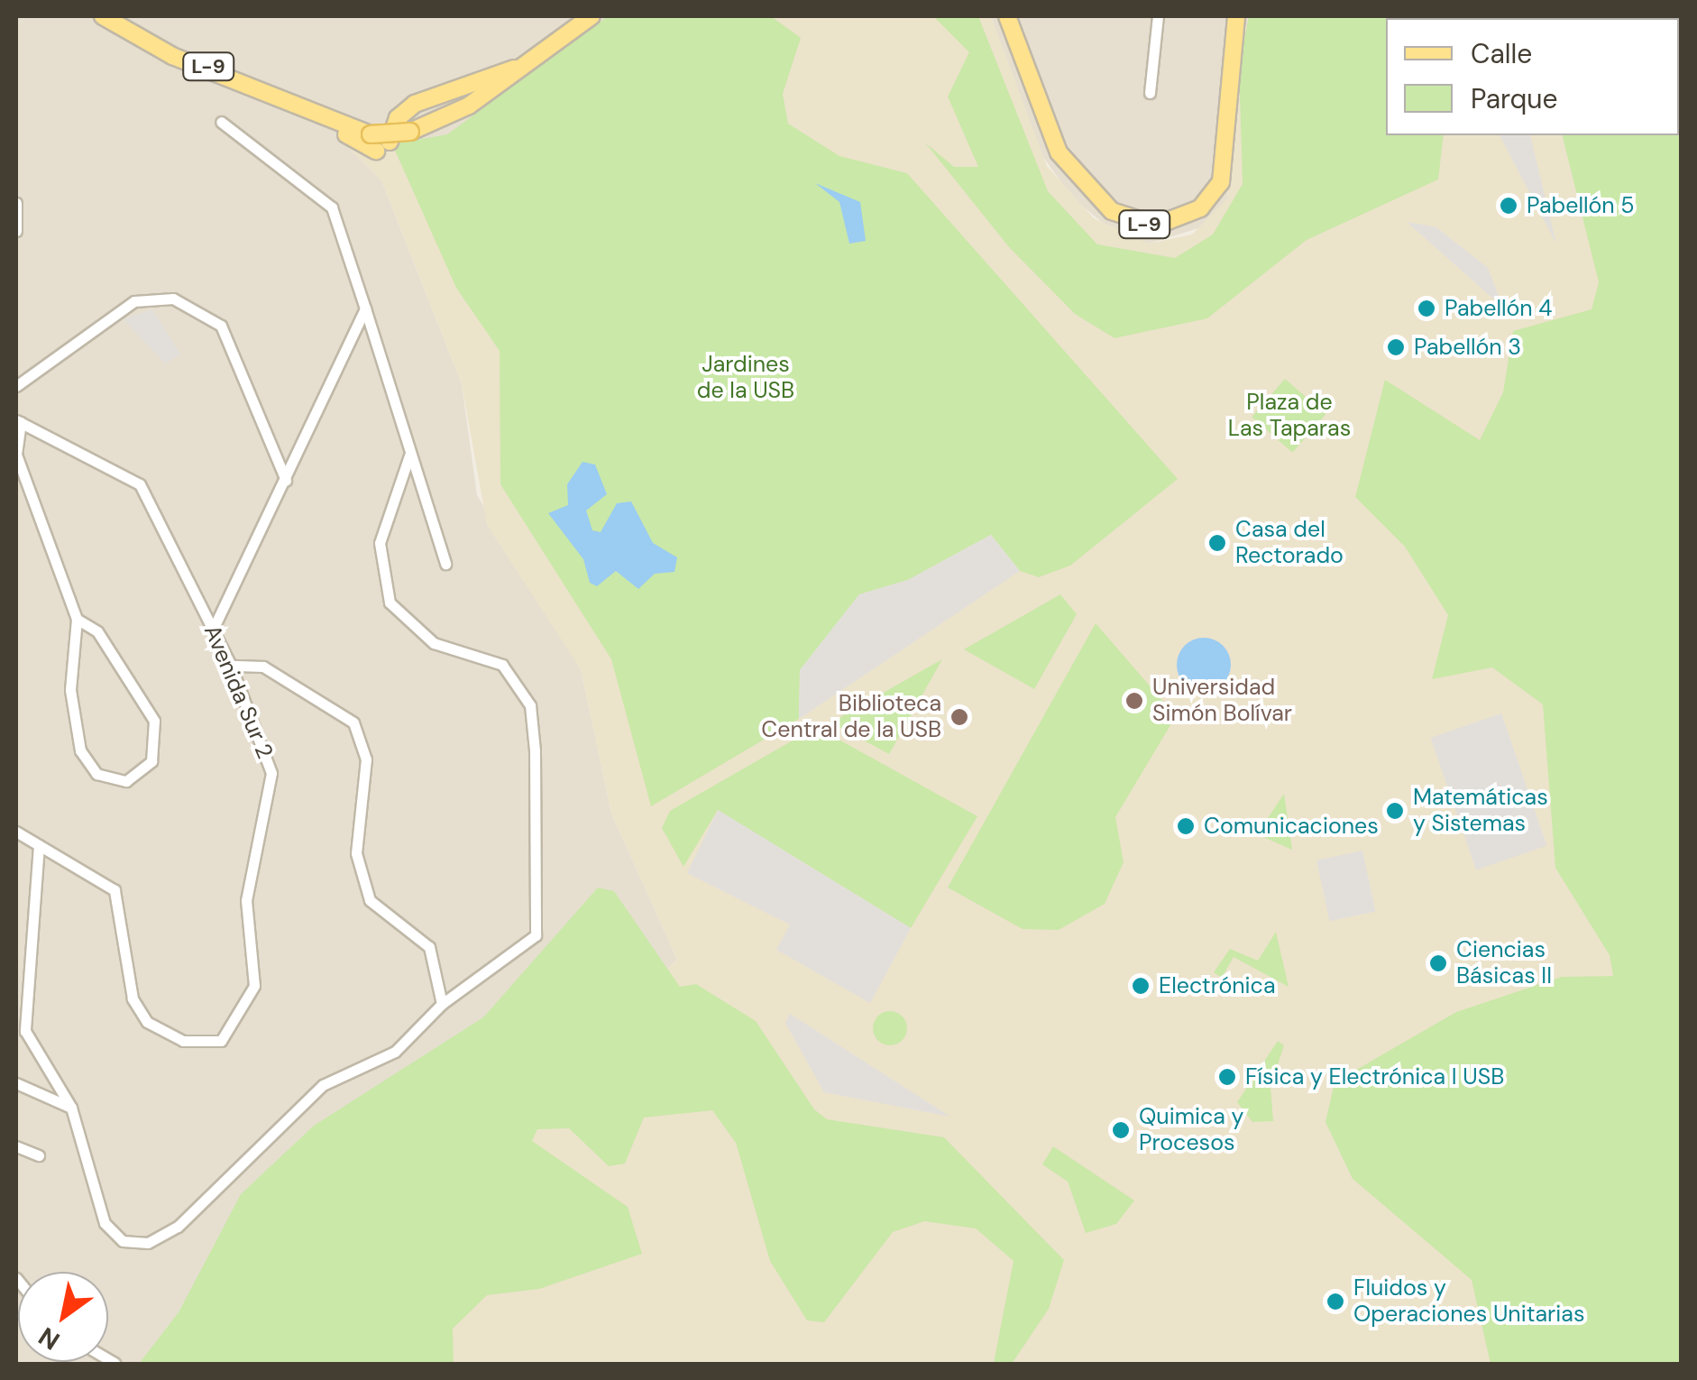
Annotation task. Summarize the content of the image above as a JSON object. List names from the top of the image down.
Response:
{
  "streets": {
    "main road": ["L-9"],
    "street": ["Avenida Sur 2"]
  },
  "parks": ["Jardines de la USB", "Plaza de Las Taparas"],
  "places": [
    "Pabellón 5",
    "Pabellón 4",
    "Pabellón 3",
    "Casa del Rectorado",
    "Universidad Simón Bolívar",
    "Biblioteca Central de la USB",
    "Matemáticas y Sistemas",
    "Comunicaciones",
    "Ciencias Básicas II",
    "Electrónica",
    "Física y Electrónica I USB",
    "Quimica y Procesos",
    "Fluidos y Operaciones Unitarias"
  ],
  "legend": ["Calle", "Parque"],
  "north": "bottom left"
}
